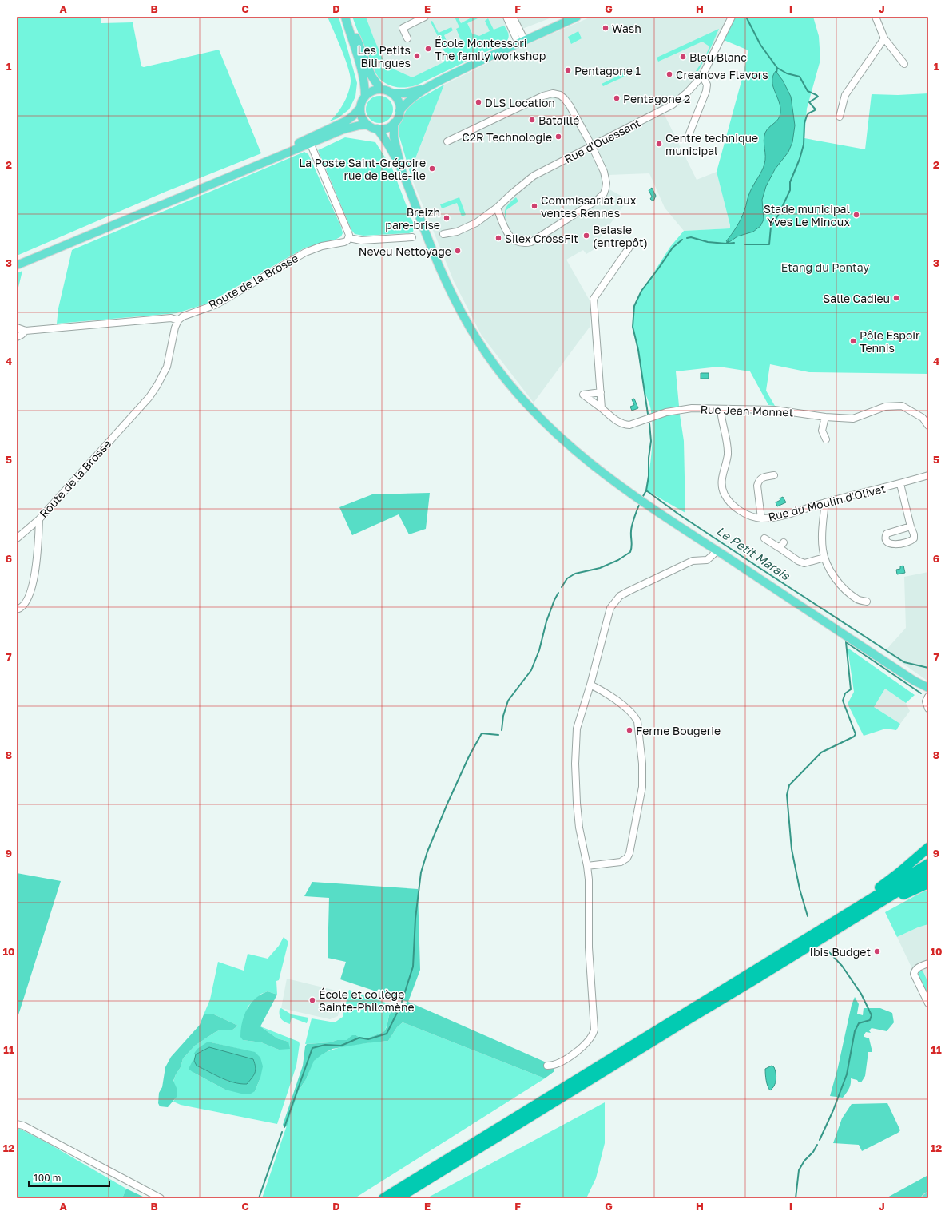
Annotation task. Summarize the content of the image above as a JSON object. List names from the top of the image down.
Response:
{
  "streets": {
    "street": [
      "Rue d'Ouessant",
      "Route de la Brosse",
      "Rue Jean Monnet",
      "Rue du Moulin d'Olivet"
    ]
  },
  "crossings": [
    ["Rue Jean Monnet", "Rue du Moulin d'Olivet"]
  ],
  "water": ["Le Petit Marais"],
  "parks": ["Etang du Pontay"],
  "places": [
    "Wash",
    "École Montessori The family workshop",
    "Les Petits Bilingues",
    "Bleu Blanc",
    "Pentagone 1",
    "Creanova Flavors",
    "Pentagone 2",
    "DLS Location",
    "Bataillé",
    "C2R Technologie",
    "Centre technique municipal",
    "La Poste Saint-Grégoire rue de Belle-Île",
    "Commissariat aux ventes Rennes",
    "Stade municipal Yves Le Minoux",
    "Breizh pare-brise",
    "Belasie (entrepôt)",
    "Silex CrossFit",
    "Neveu Nettoyage",
    "Salle Cadieu",
    "Pôle Espoir Tennis",
    "Ferme Bougerie",
    "Ibis Budget",
    "École et collège Sainte-Philomène"
  ],
  "scale_bar": "100 m",
  "grid": {
    "columns": [
      "A",
      "B",
      "C",
      "D",
      "E",
      "F",
      "G",
      "H",
      "I",
      "J"
    ],
    "rows": [
      "1",
      "2",
      "3",
      "4",
      "5",
      "6",
      "7",
      "8",
      "9",
      "10",
      "11",
      "12"
    ]
  }
}
